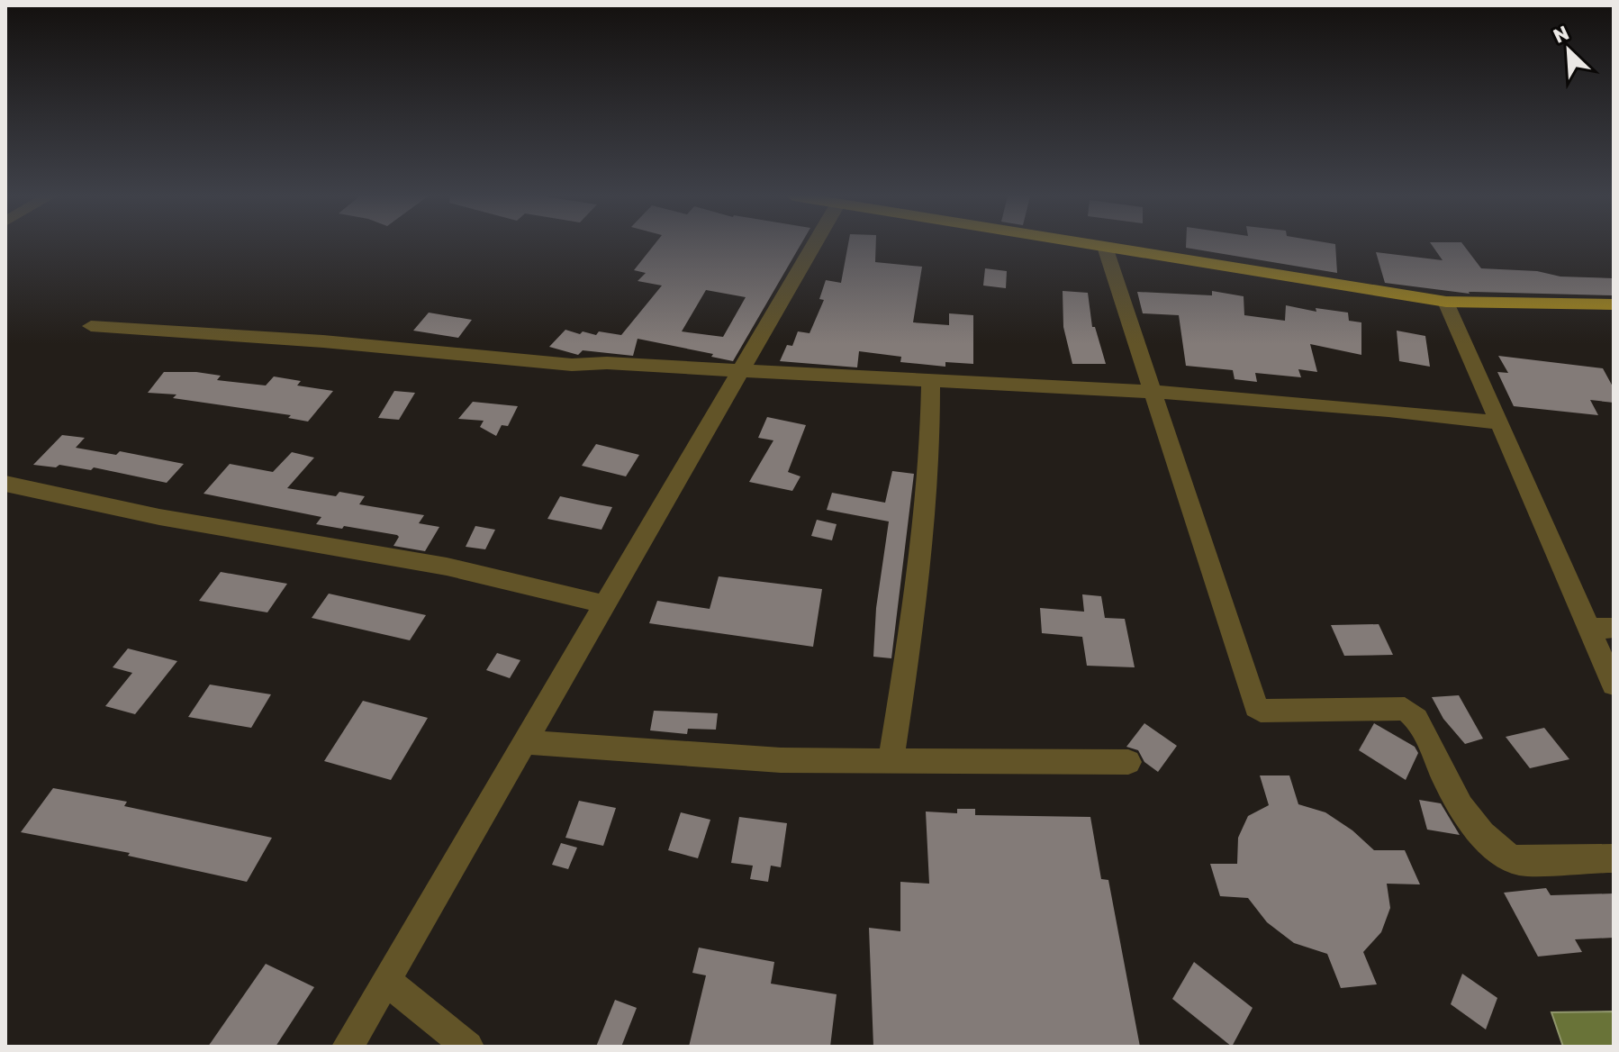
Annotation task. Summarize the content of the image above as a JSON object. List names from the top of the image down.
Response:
{
  "north": "top left"
}
